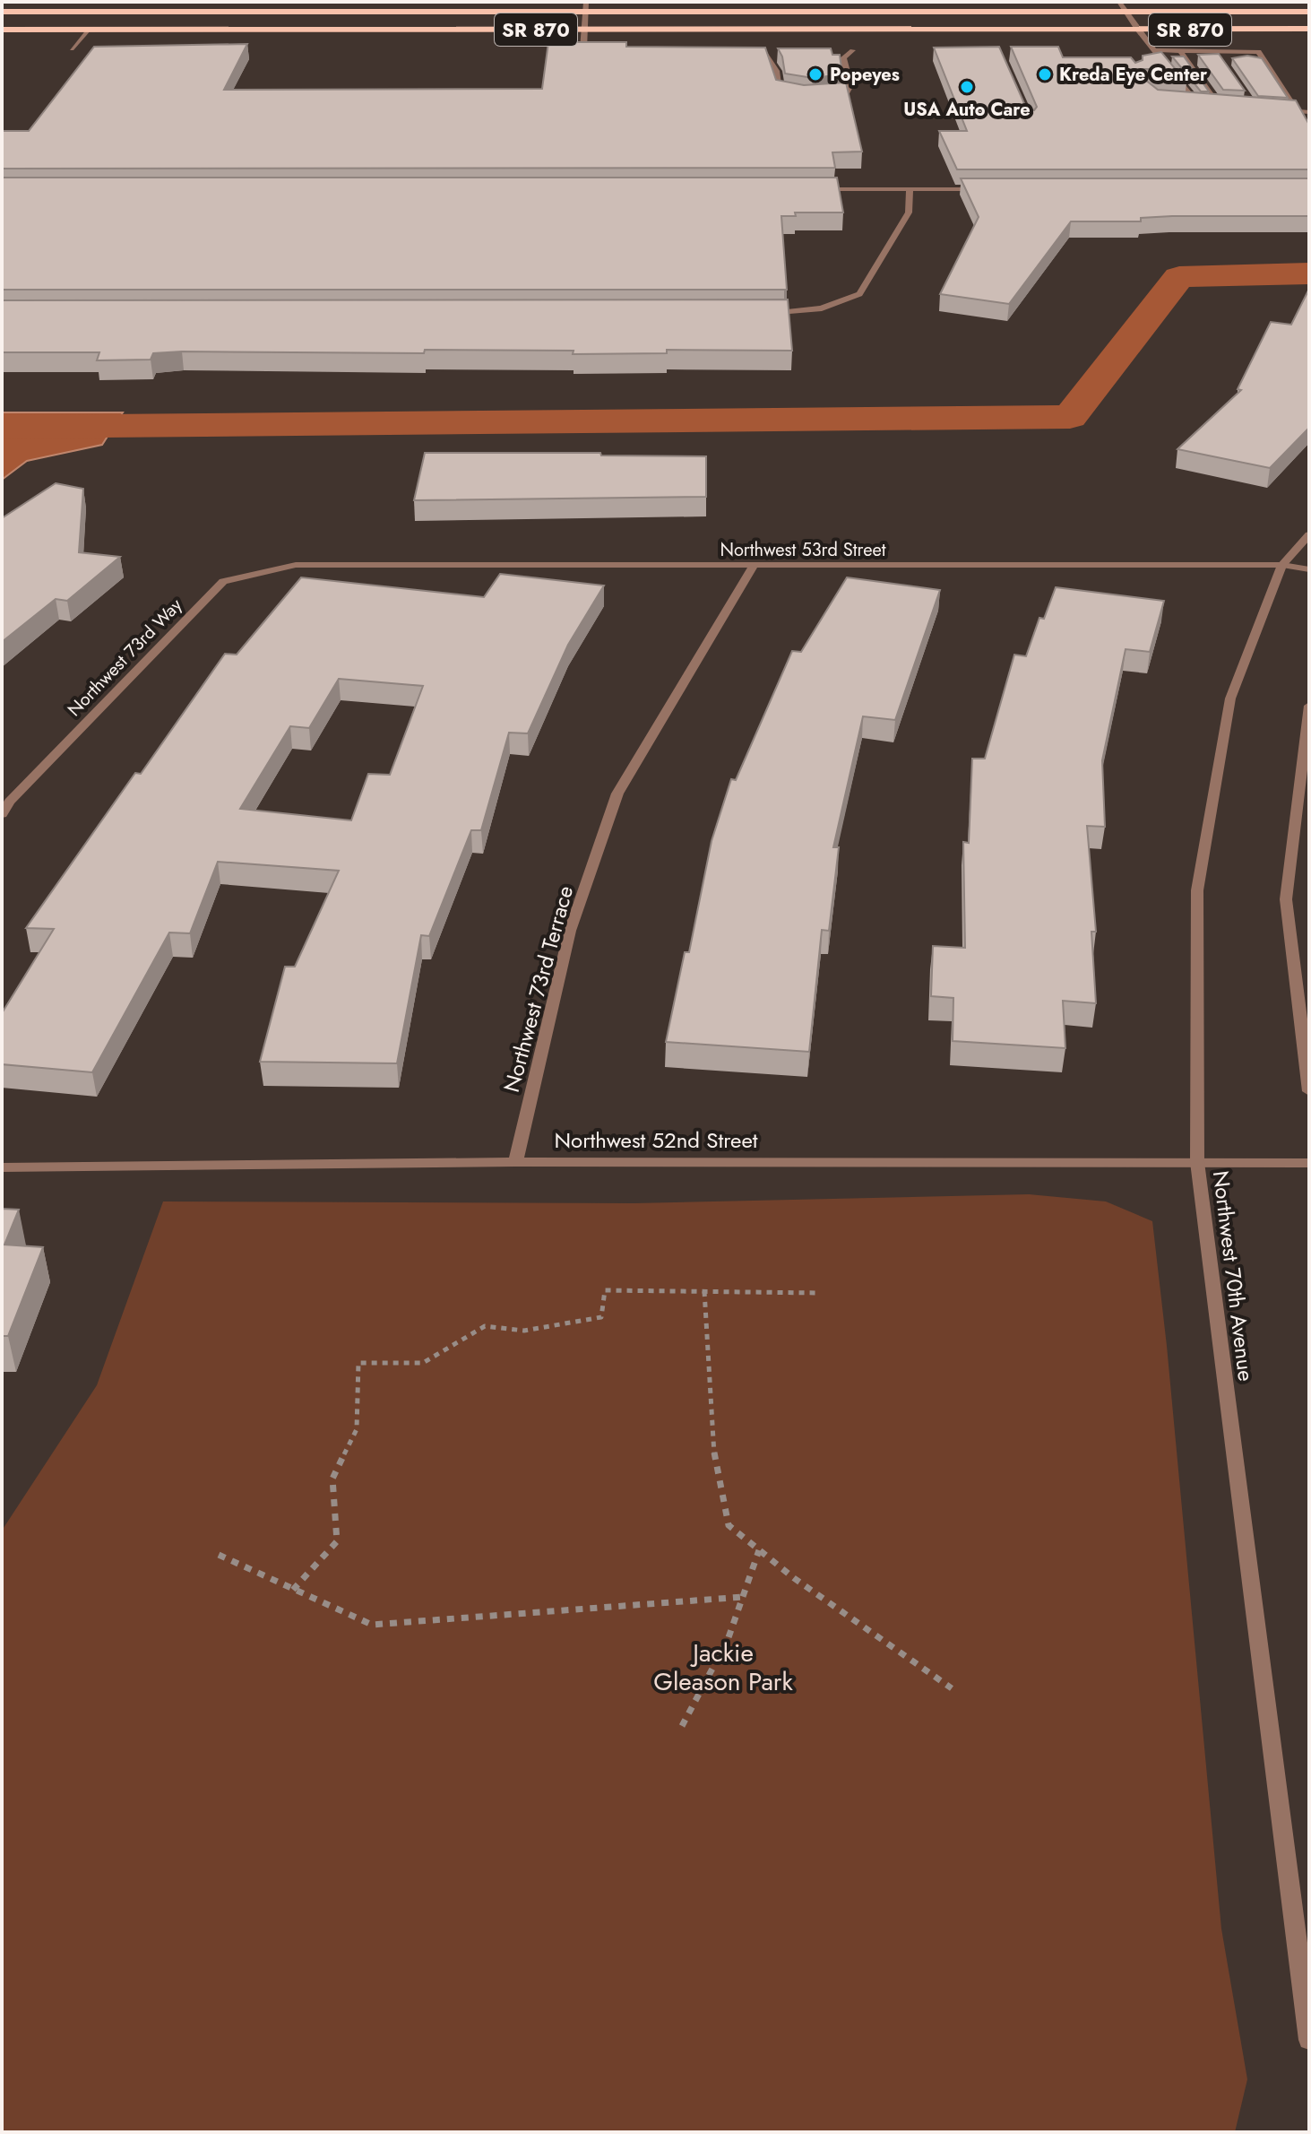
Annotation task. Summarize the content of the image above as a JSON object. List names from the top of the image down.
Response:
{
  "streets": {
    "highway": ["SR 870"],
    "street": [
      "Northwest 53rd Street",
      "Northwest 73rd Way",
      "Northwest 73rd Terrace",
      "Northwest 52nd Street",
      "Northwest 70th Avenue"
    ]
  },
  "crossings": [
    ["Northwest 53rd Street", "Northwest 73rd Way"],
    ["Northwest 53rd Street", "Northwest 73rd Terrace"],
    ["Northwest 53rd Street", "Northwest 70th Avenue"],
    ["Northwest 73rd Terrace", "Northwest 52nd Street"],
    ["Northwest 52nd Street", "Northwest 70th Avenue"]
  ],
  "parks": ["Jackie Gleason Park"],
  "places": ["Popeyes", "Kreda Eye Center", "USA Auto Care"]
}
